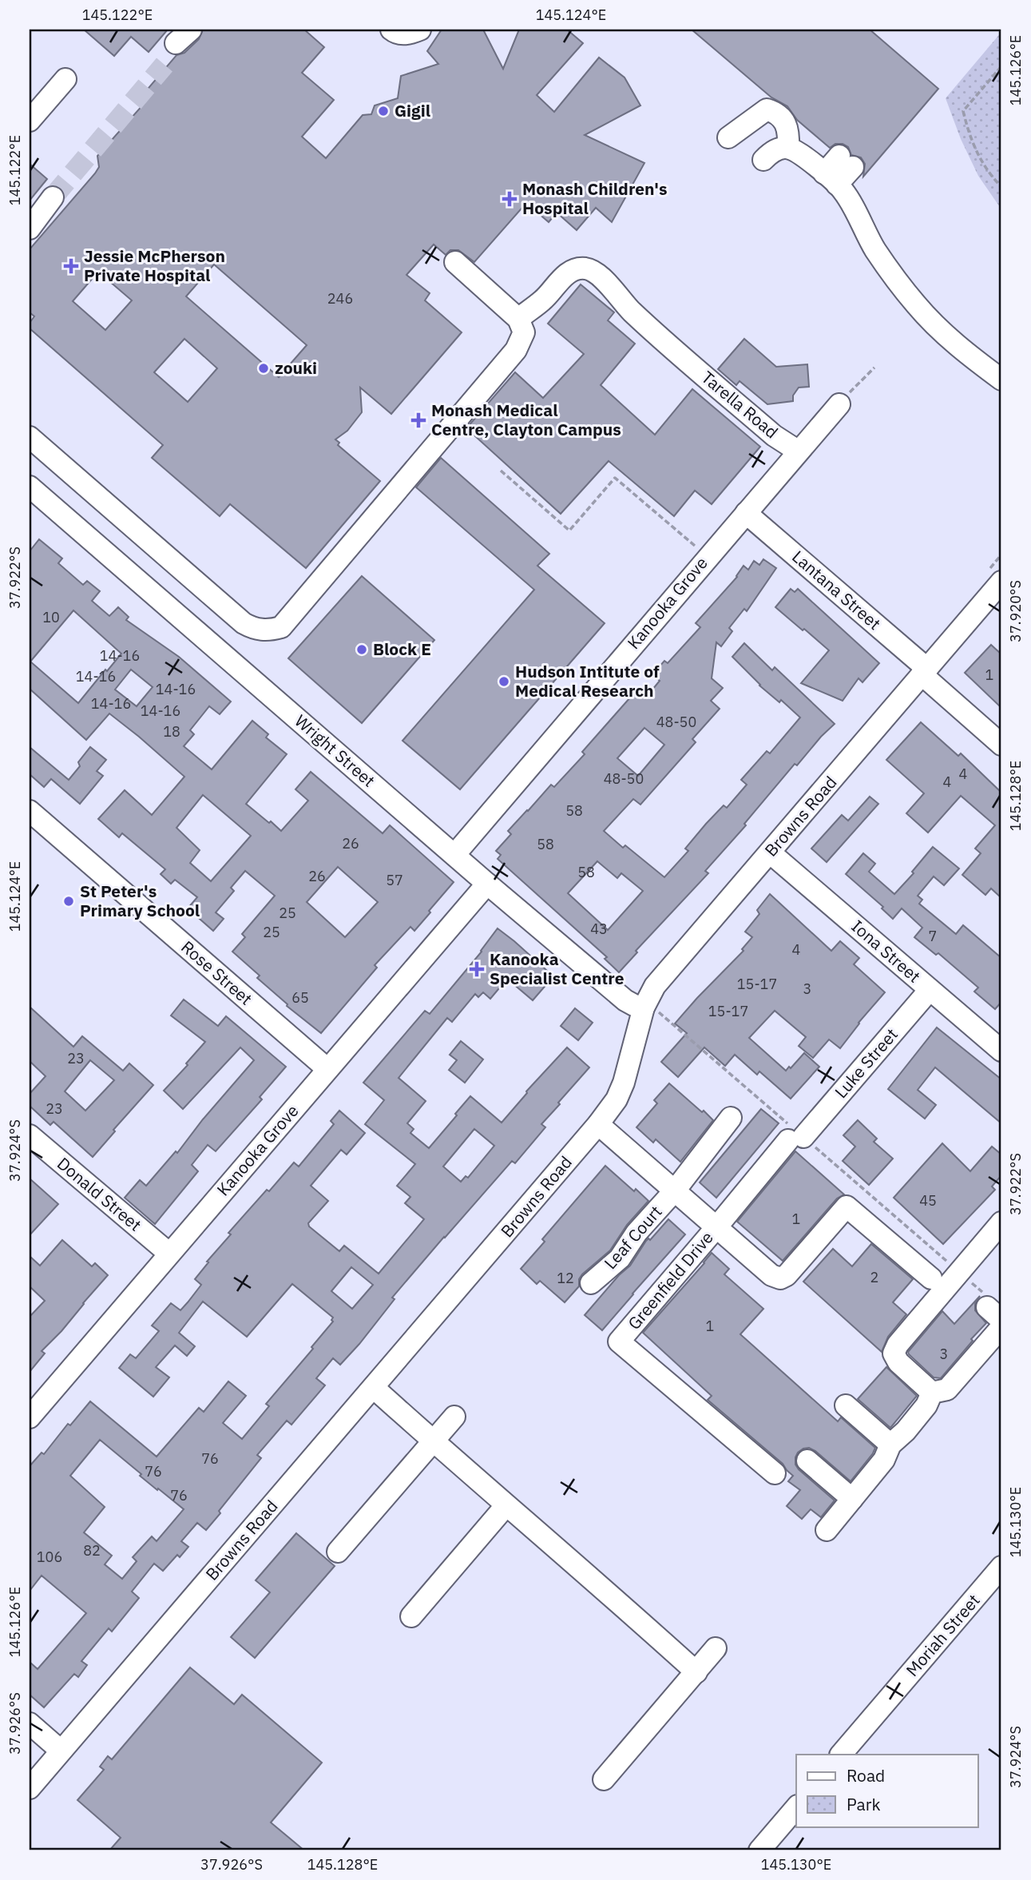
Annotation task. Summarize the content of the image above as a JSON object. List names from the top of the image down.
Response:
{
  "streets": {
    "street": [
      "Tarella Road",
      "Lantana Street",
      "Kanooka Grove",
      "Wright Street",
      "Browns Road",
      "Iona Street",
      "Rose Street",
      "Luke Street",
      "Donald Street",
      "Leaf Court",
      "Greenfield Drive",
      "Moriah Street"
    ]
  },
  "crossings": [
    ["Tarella Road", "Kanooka Grove"],
    ["Lantana Street", "Kanooka Grove"],
    ["Lantana Street", "Browns Road"],
    ["Kanooka Grove", "Wright Street"],
    ["Kanooka Grove", "Rose Street"],
    ["Kanooka Grove", "Donald Street"],
    ["Wright Street", "Browns Road"],
    ["Browns Road", "Iona Street"],
    ["Iona Street", "Luke Street"],
    ["Luke Street", "Greenfield Drive"]
  ],
  "places": {
    "other": [
      "Gigil",
      "zouki",
      "Block E",
      "Hudson Intitute of Medical Research",
      "St Peter's Primary School"
    ],
    "health": [
      "Monash Children's Hospital",
      "Jessie McPherson Private Hospital",
      "Monash Medical Centre, Clayton Campus",
      "Kanooka Specialist Centre"
    ]
  },
  "house_numbers": [
    "246",
    "10",
    "14-16",
    "1",
    "14-16",
    "14-16",
    "14-16",
    "14-16",
    "48-50",
    "18",
    "4",
    "48-50",
    "4",
    "58",
    "26",
    "58",
    "58",
    "26",
    "57",
    "25",
    "43",
    "25",
    "7",
    "4",
    "15-17",
    "3",
    "65",
    "15-17",
    "23",
    "23",
    "45",
    "1",
    "2",
    "12",
    "1",
    "3",
    "76",
    "76",
    "76",
    "82",
    "106"
  ],
  "legend": ["Road", "Park"],
  "coordinates": [
    "145.122°E",
    "145.124°E",
    "145.126°E",
    "37.922°S",
    "37.920°S",
    "145.128°E",
    "37.924°S",
    "145.130°E",
    "37.926°S"
  ]
}
